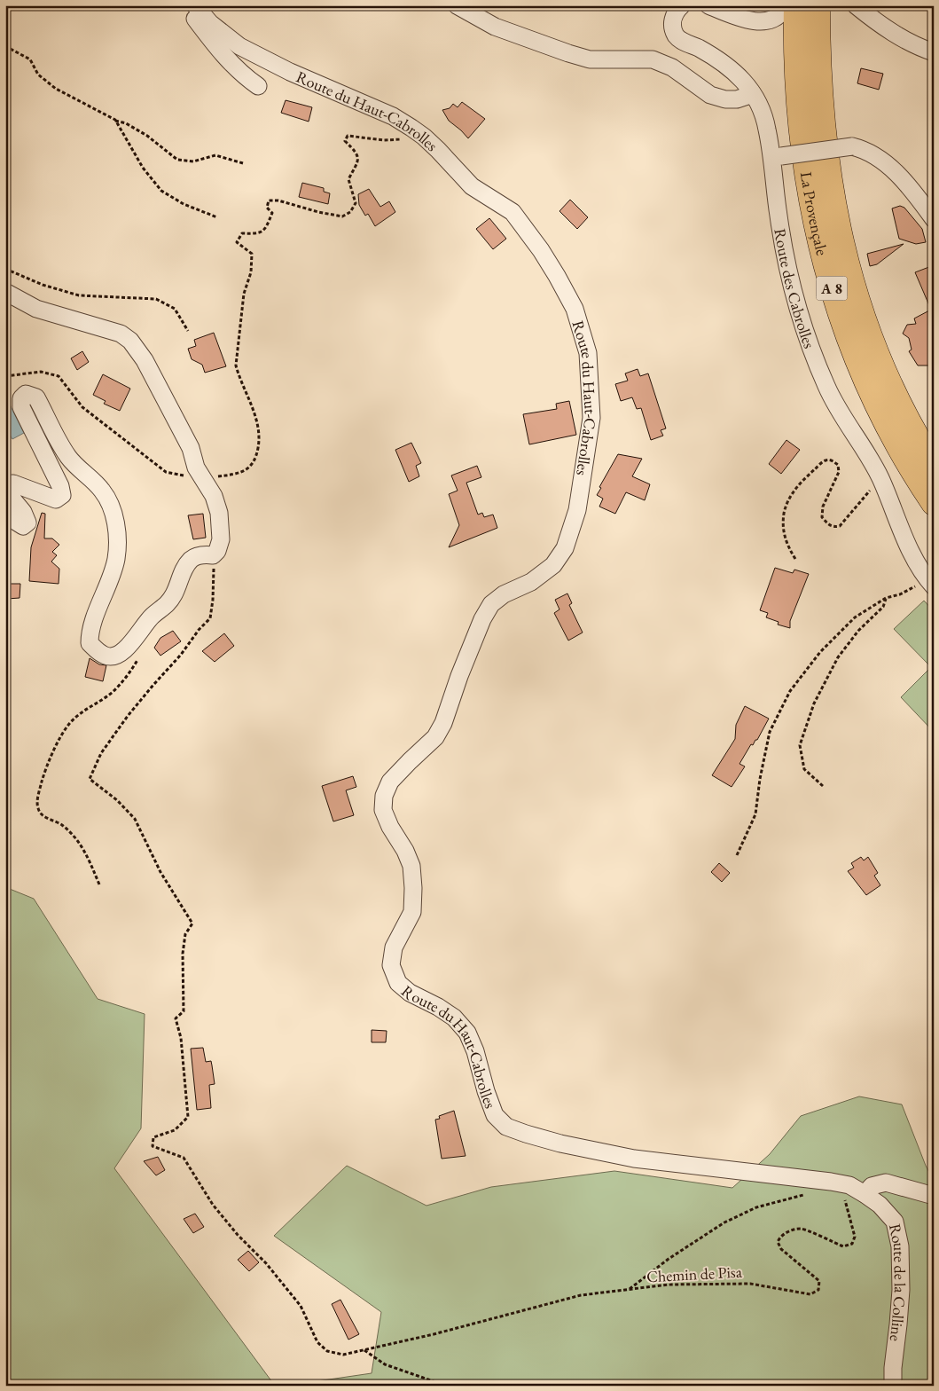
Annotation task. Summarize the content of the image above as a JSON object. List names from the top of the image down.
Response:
{
  "streets": {
    "highway": ["La Provençale", "A 8"],
    "street": ["Route du Haut-Cabrolles", "Route des Cabrolles", "Route de la Colline"],
    "path": ["Chemin de Pisa"]
  },
  "crossings": [
    ["Route du Haut-Cabrolles", "Chemin de Pisa"],
    ["Route du Haut-Cabrolles", "Route de la Colline"]
  ]
}
